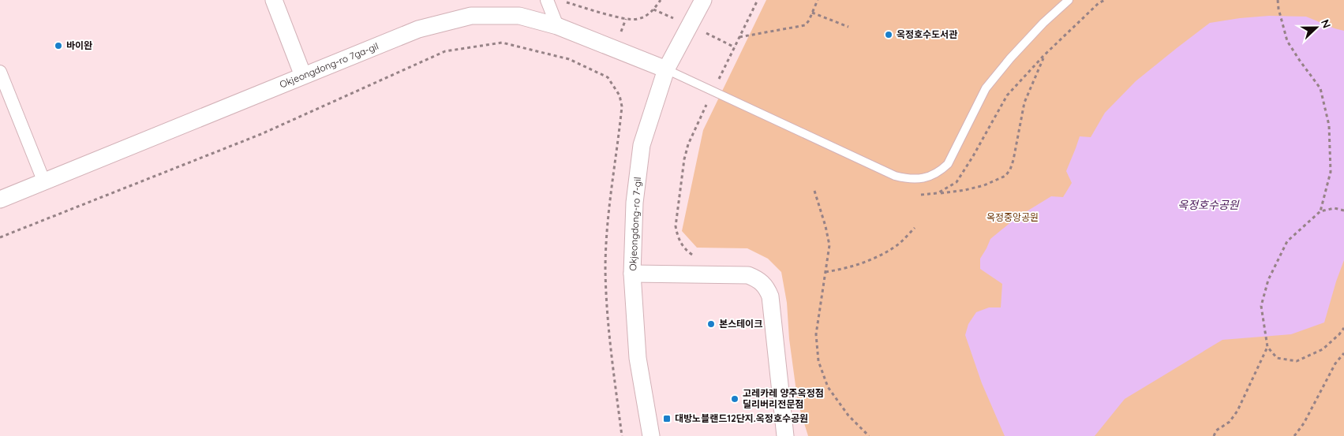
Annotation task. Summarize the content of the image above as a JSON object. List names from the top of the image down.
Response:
{
  "streets": {
    "street": ["Okjeongdong-ro 7ga-gil", "Okjeongdong-ro 7-gil"]
  },
  "crossings": [
    ["Okjeongdong-ro 7ga-gil", "Okjeongdong-ro 7-gil"]
  ],
  "water": ["옥정호수공원"],
  "parks": ["옥정중앙공원"],
  "places": {
    "other": [
      "옥정호수도서관",
      "바이완",
      "본스테이크",
      "고레카레 양주옥정점 딜리버리전문점"
    ],
    "transit": ["대방노블랜드12단지.옥정호수공원"]
  },
  "north": "right"
}
